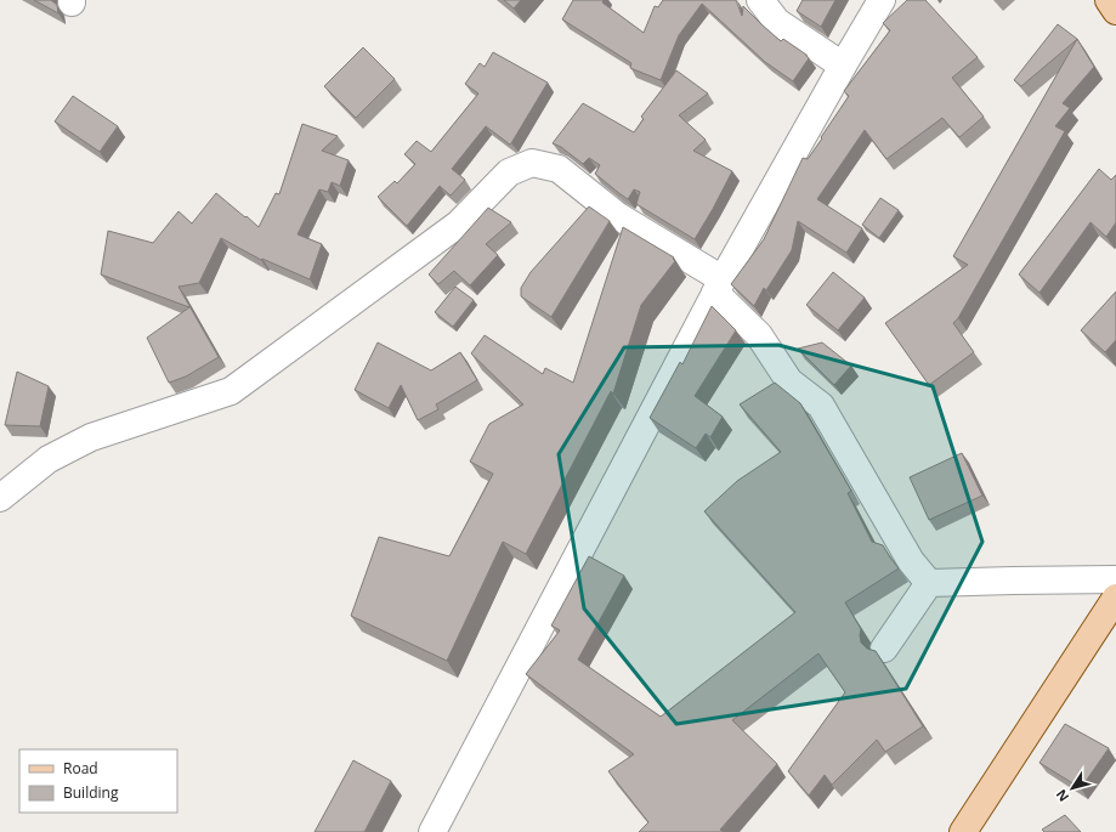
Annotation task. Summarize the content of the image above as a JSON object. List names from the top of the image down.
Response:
{
  "legend": ["Road", "Building"],
  "north": "bottom left"
}
